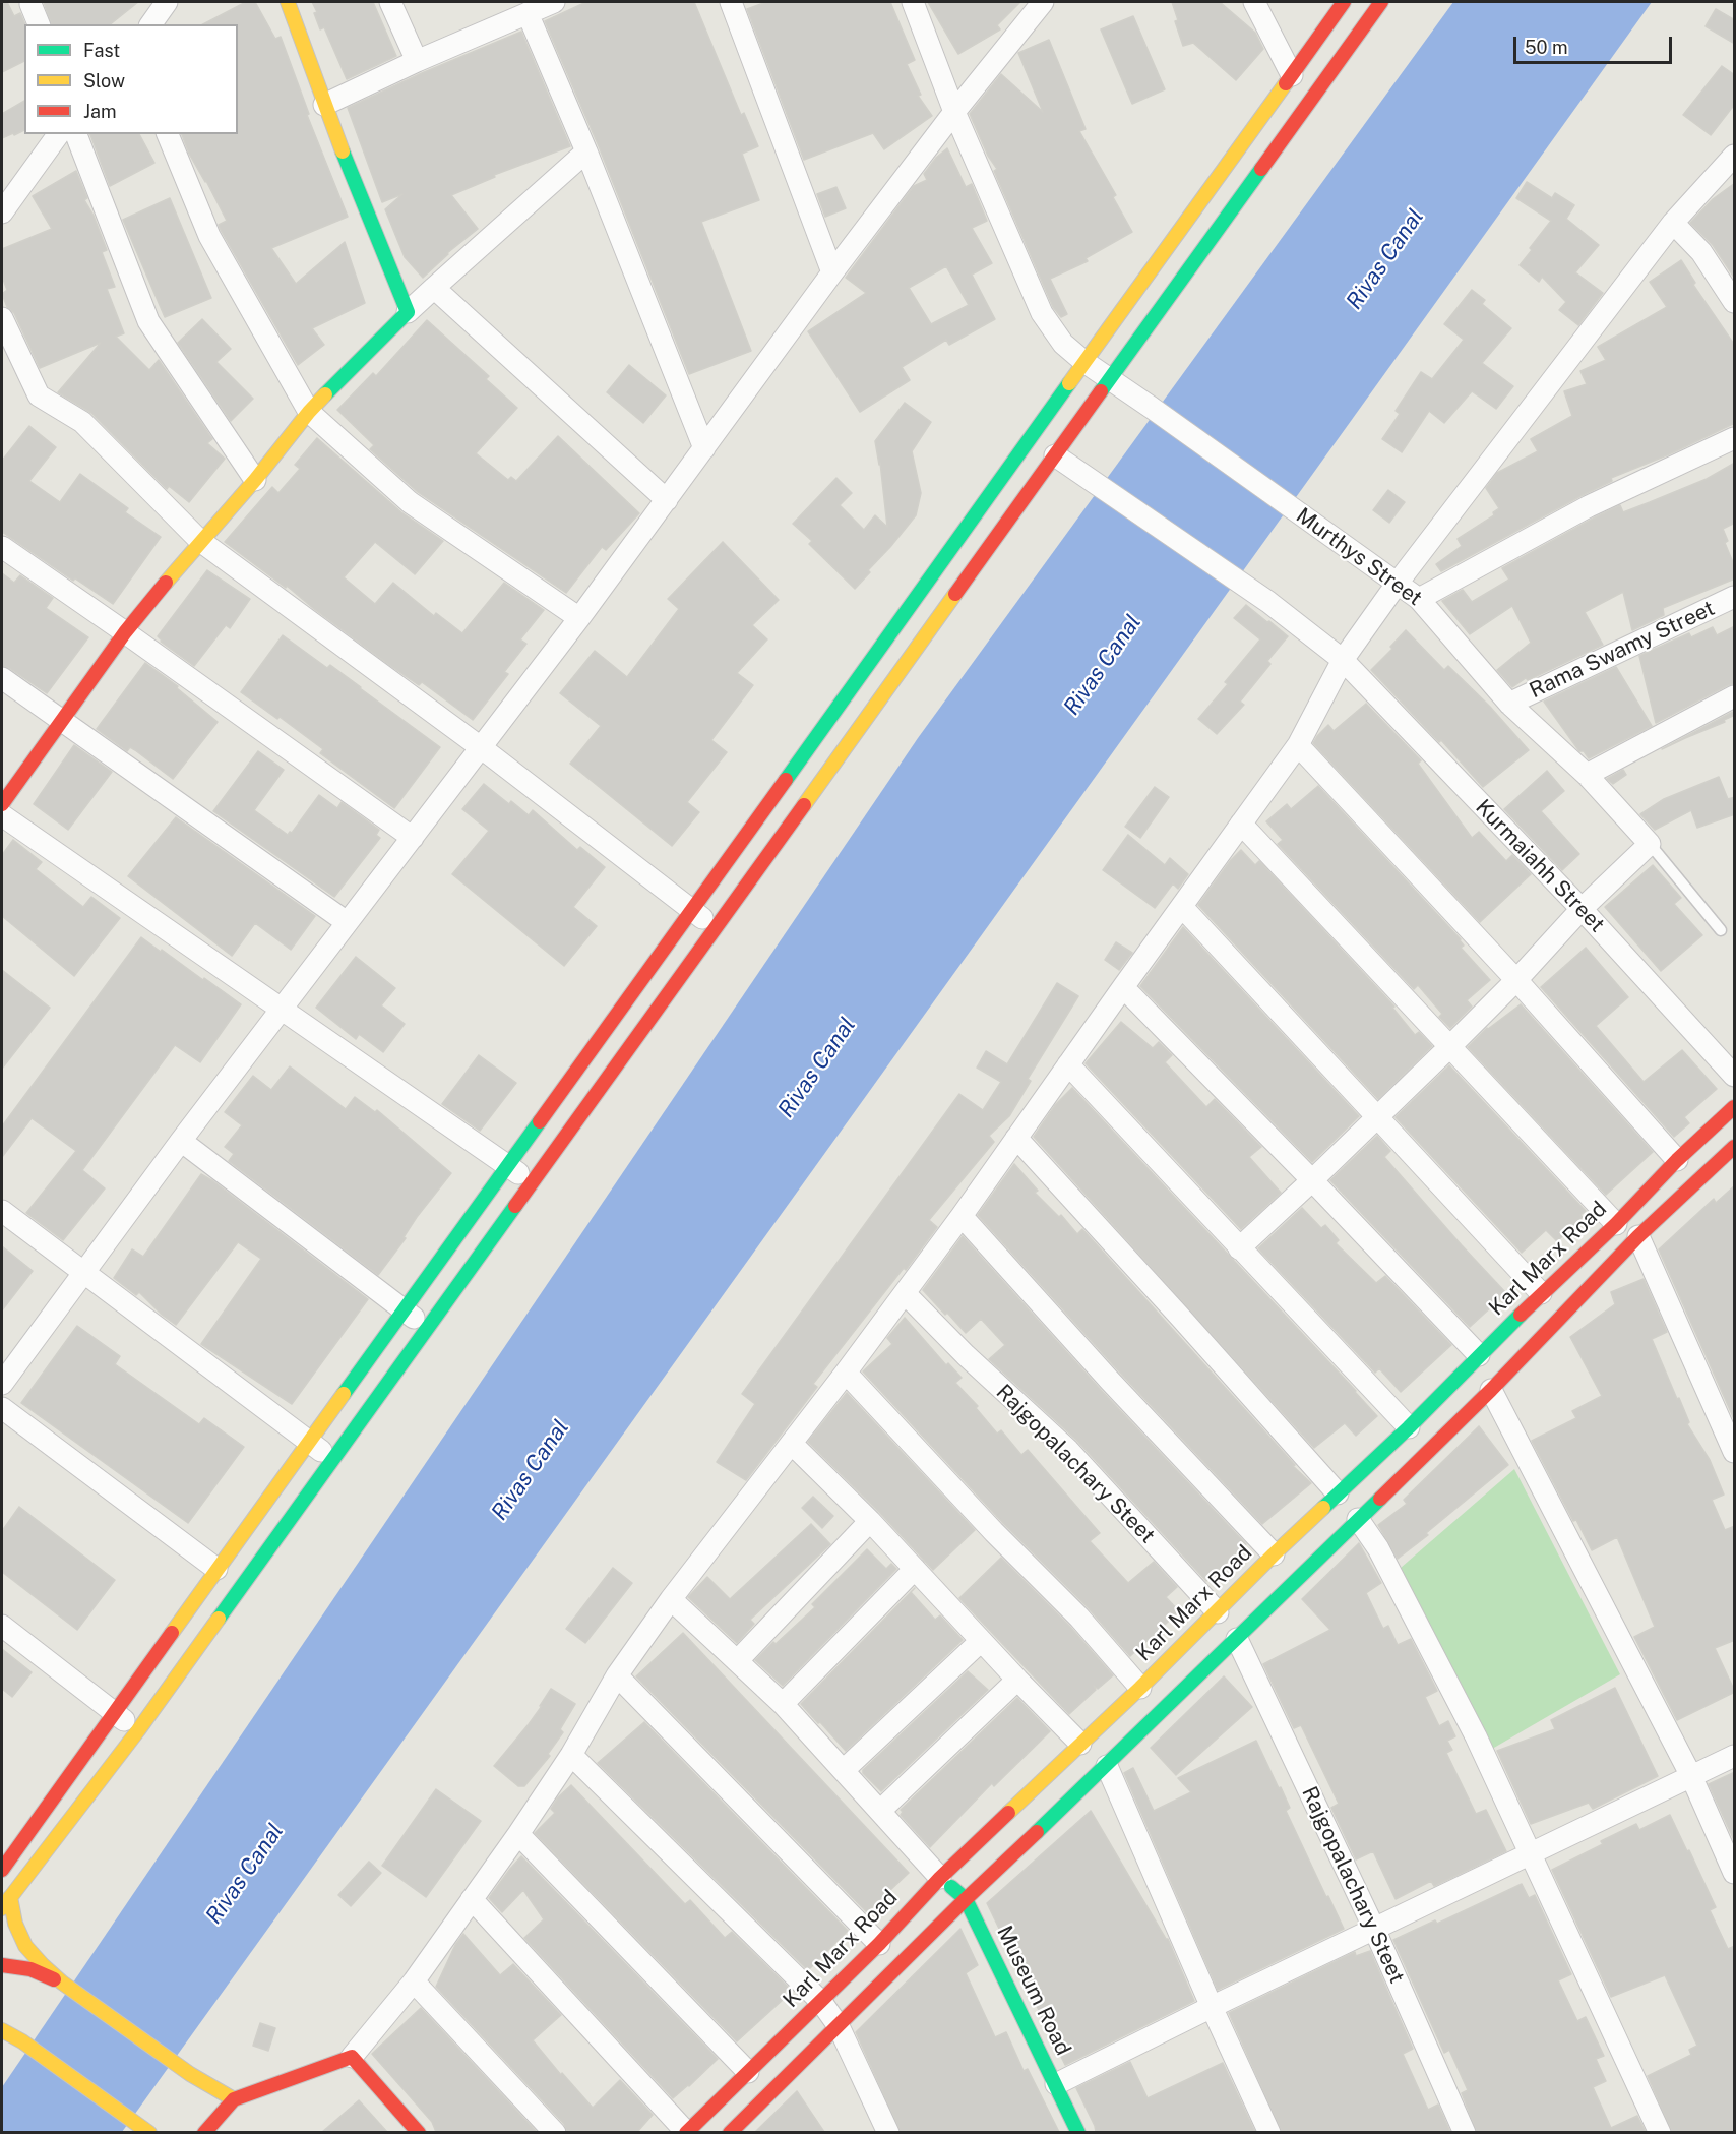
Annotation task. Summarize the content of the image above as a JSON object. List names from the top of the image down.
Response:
{
  "streets": {
    "street": [
      "Murthys Street",
      "Rama Swamy Street",
      "Kurmaiahh Street",
      "Karl Marx Road",
      "Rajgopalachary Steet",
      "Museum Road"
    ]
  },
  "crossings": [
    ["Murthys Street", "Rama Swamy Street"],
    ["Karl Marx Road", "Rajgopalachary Steet"],
    ["Karl Marx Road", "Museum Road"]
  ],
  "water": ["Rivas Canal"],
  "legend": ["Fast", "Slow", "Jam"],
  "scale_bar": "50 m"
}
